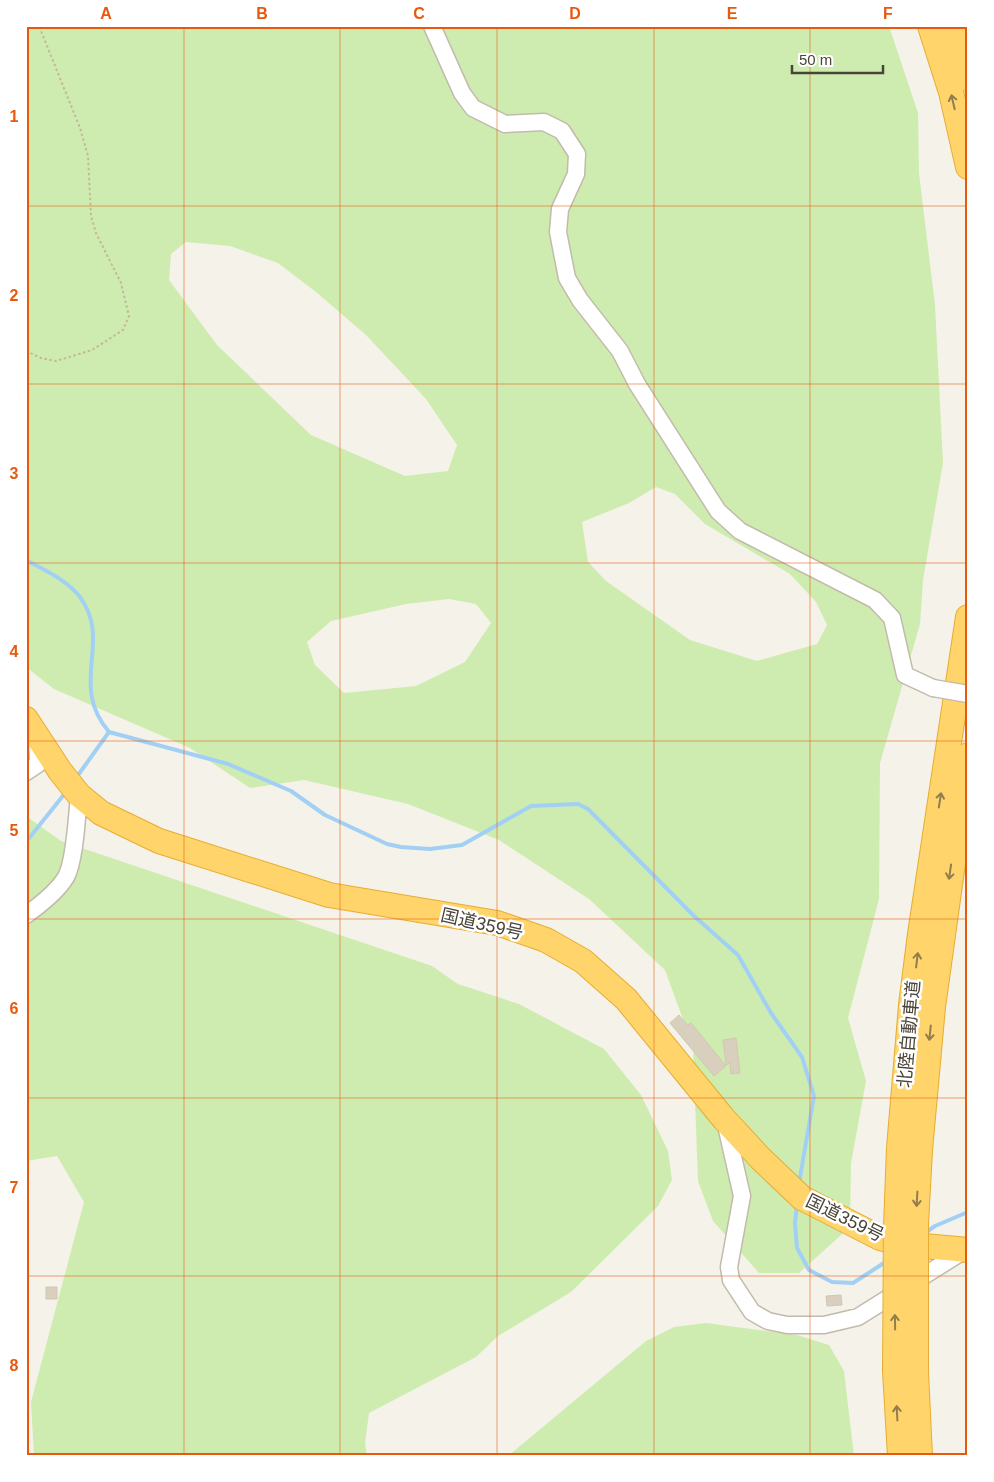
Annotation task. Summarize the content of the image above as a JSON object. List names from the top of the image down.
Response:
{
  "streets": {
    "highway": ["国道359号", "北陸自動車道"]
  },
  "scale_bar": "50 m",
  "grid": {
    "columns": [
      "A",
      "B",
      "C",
      "D",
      "E",
      "F"
    ],
    "rows": [
      "1",
      "2",
      "3",
      "4",
      "5",
      "6",
      "7",
      "8"
    ]
  }
}
